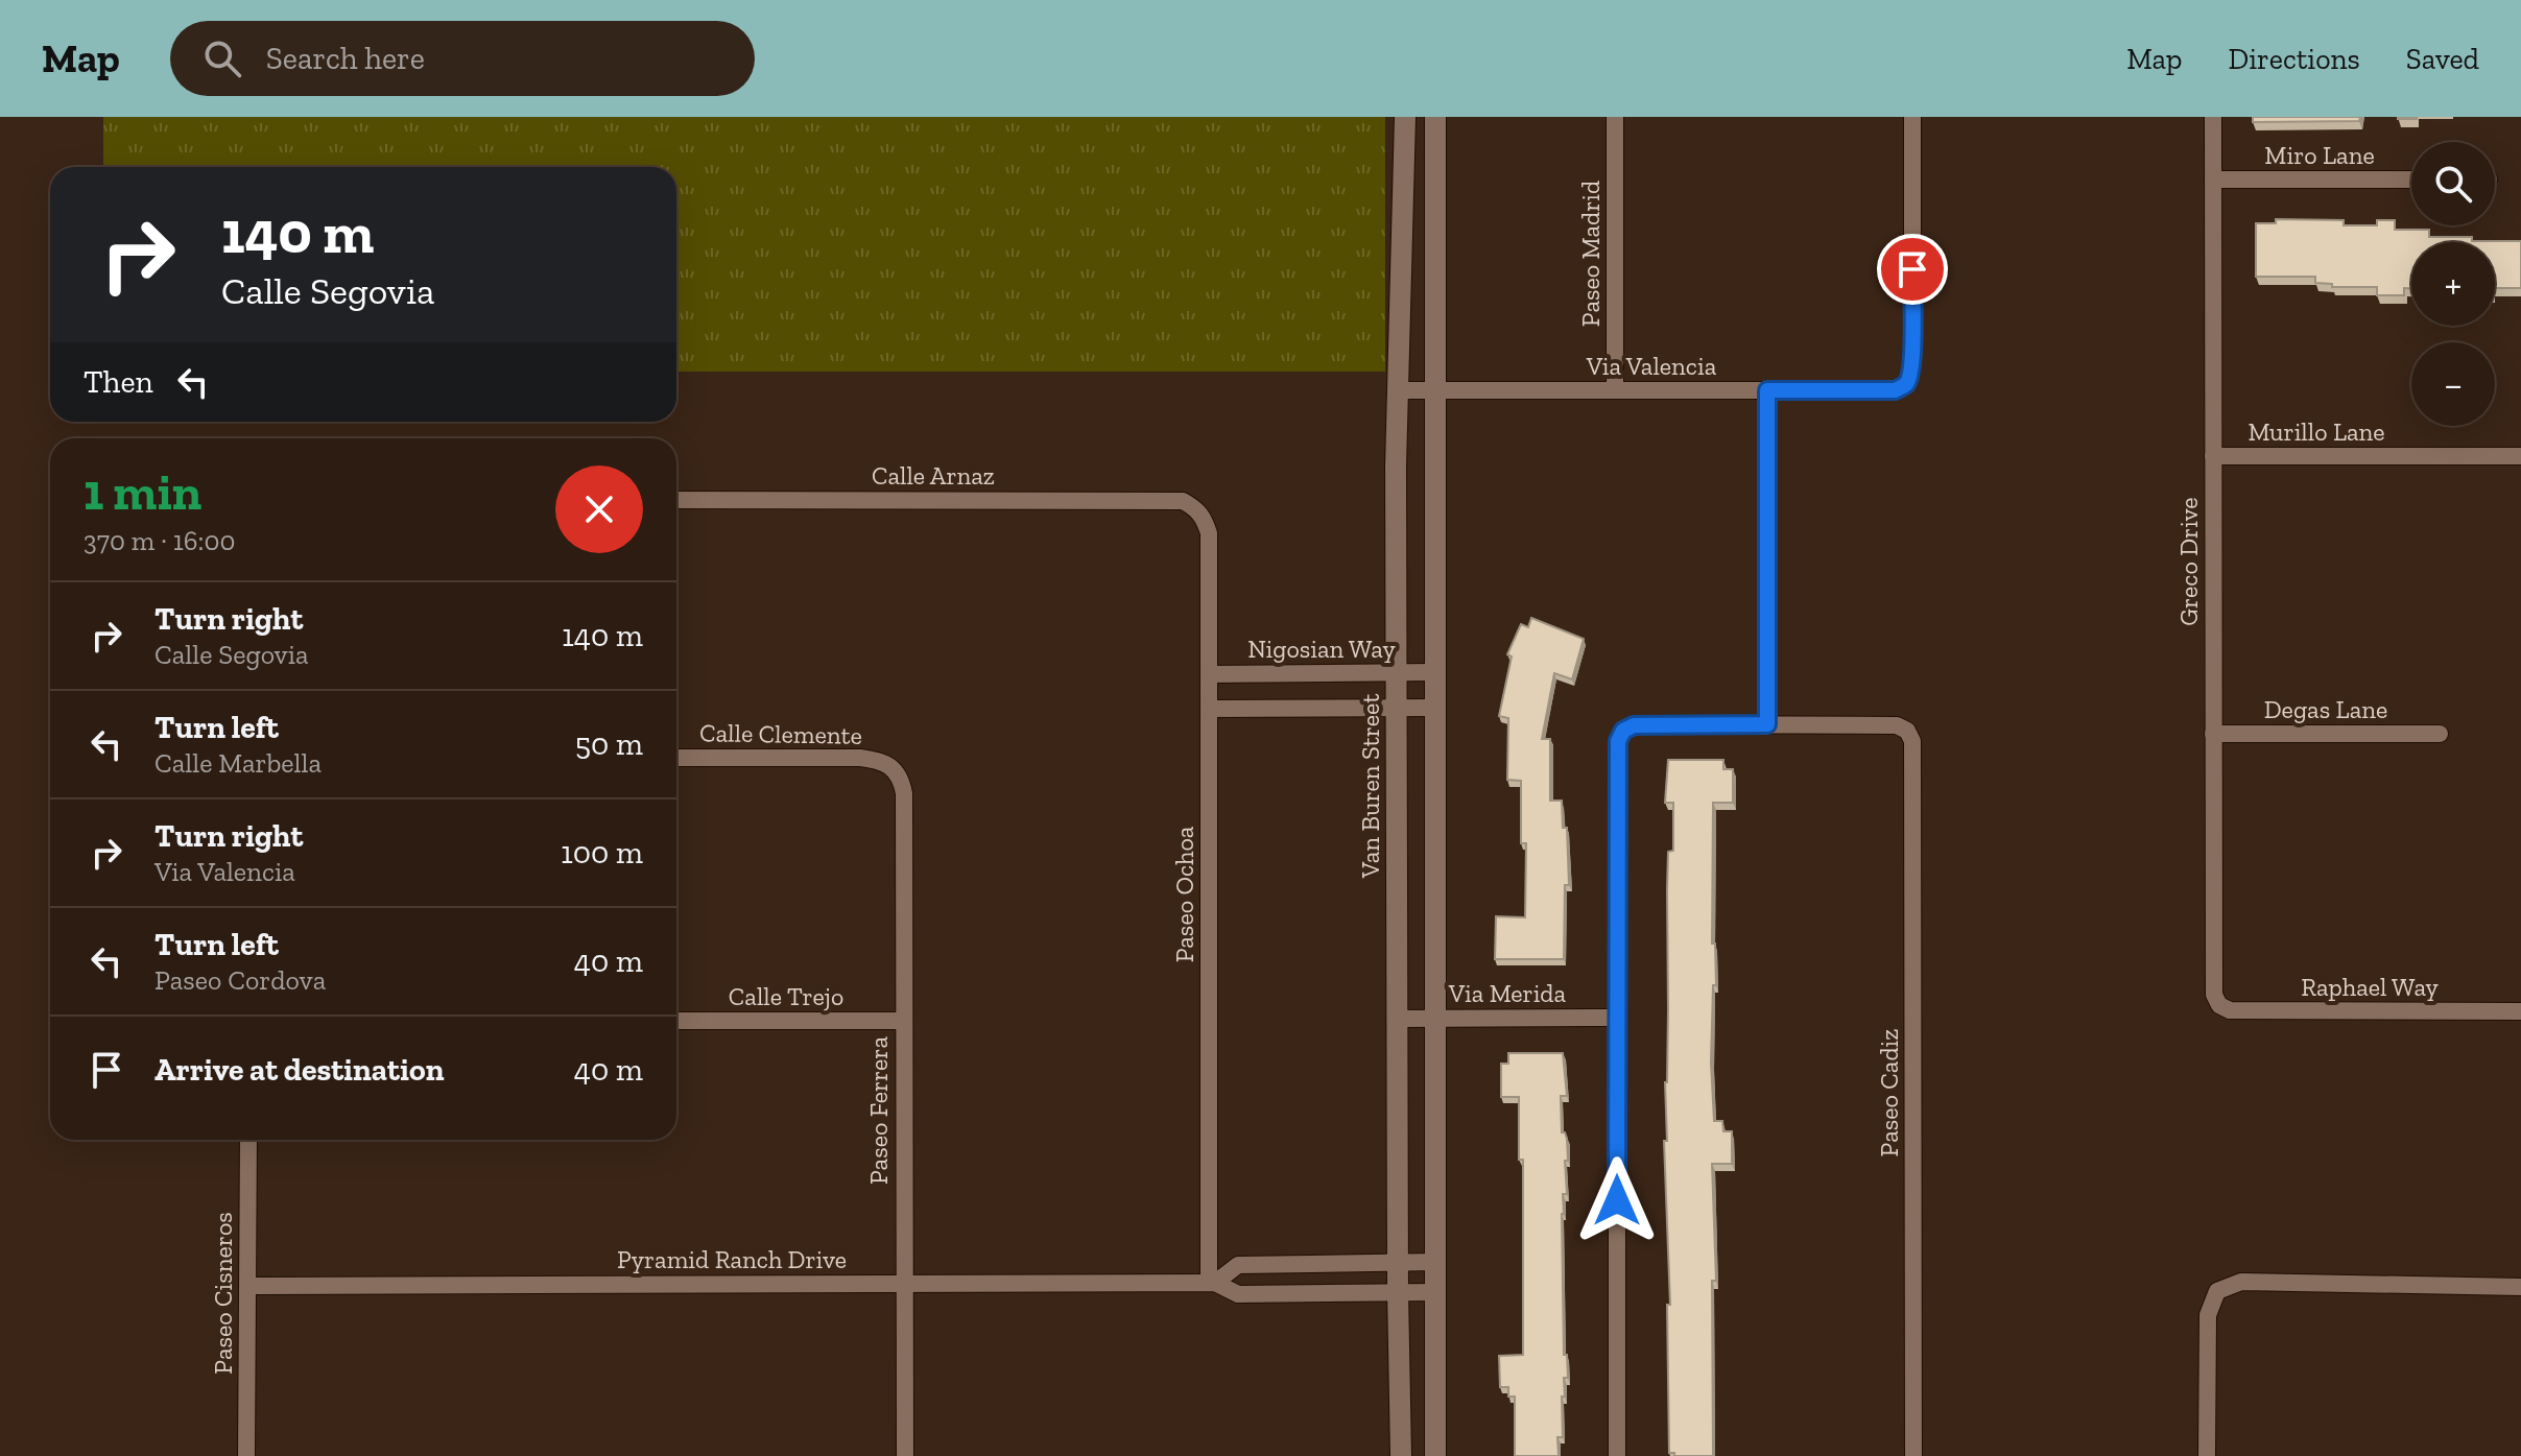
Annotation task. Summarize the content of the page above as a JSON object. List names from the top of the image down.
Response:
{
  "streets": {
    "street": [
      "Miro Lane",
      "Paseo Madrid",
      "Via Valencia",
      "Murillo Lane",
      "Calle Arnaz",
      "Greco Drive",
      "Nigosian Way",
      "Degas Lane",
      "Calle Clemente",
      "Van Buren Street",
      "Paseo Ochoa",
      "Raphael Way",
      "Via Merida",
      "Calle Trejo",
      "Paseo Cadiz",
      "Paseo Ferrera",
      "Pyramid Ranch Drive",
      "Paseo Cisneros"
    ]
  },
  "crossings": [
    ["Miro Lane", "Greco Drive"],
    ["Paseo Madrid", "Via Valencia"],
    ["Via Valencia", "Van Buren Street"],
    ["Murillo Lane", "Greco Drive"],
    ["Calle Arnaz", "Paseo Ochoa"],
    ["Greco Drive", "Degas Lane"],
    ["Greco Drive", "Raphael Way"],
    ["Nigosian Way", "Van Buren Street"],
    ["Nigosian Way", "Paseo Ochoa"],
    ["Calle Clemente", "Paseo Ferrera"],
    ["Van Buren Street", "Via Merida"],
    ["Van Buren Street", "Pyramid Ranch Drive"],
    ["Paseo Ochoa", "Pyramid Ranch Drive"],
    ["Calle Trejo", "Paseo Ferrera"],
    ["Paseo Ferrera", "Pyramid Ranch Drive"],
    ["Pyramid Ranch Drive", "Paseo Cisneros"]
  ],
  "page": {
    "header": "Map",
    "search": "Search here",
    "nav": ["Map", "Directions", "Saved"],
    "map_buttons": ["+", "−"],
    "turn": ["140 m", "Calle Segovia"],
    "then": "Then",
    "heading": ["1 min", "370 m · 16:00"],
    "list": [
      {
        "name": "Turn right",
        "note": "Calle Segovia",
        "value": "140 m"
      },
      {
        "name": "Turn left",
        "note": "Calle Marbella",
        "value": "50 m"
      },
      {
        "name": "Turn right",
        "note": "Via Valencia",
        "value": "100 m"
      },
      {
        "name": "Turn left",
        "note": "Paseo Cordova",
        "value": "40 m"
      },
      {
        "name": "Arrive at destination",
        "value": "40 m"
      }
    ]
  }
}
